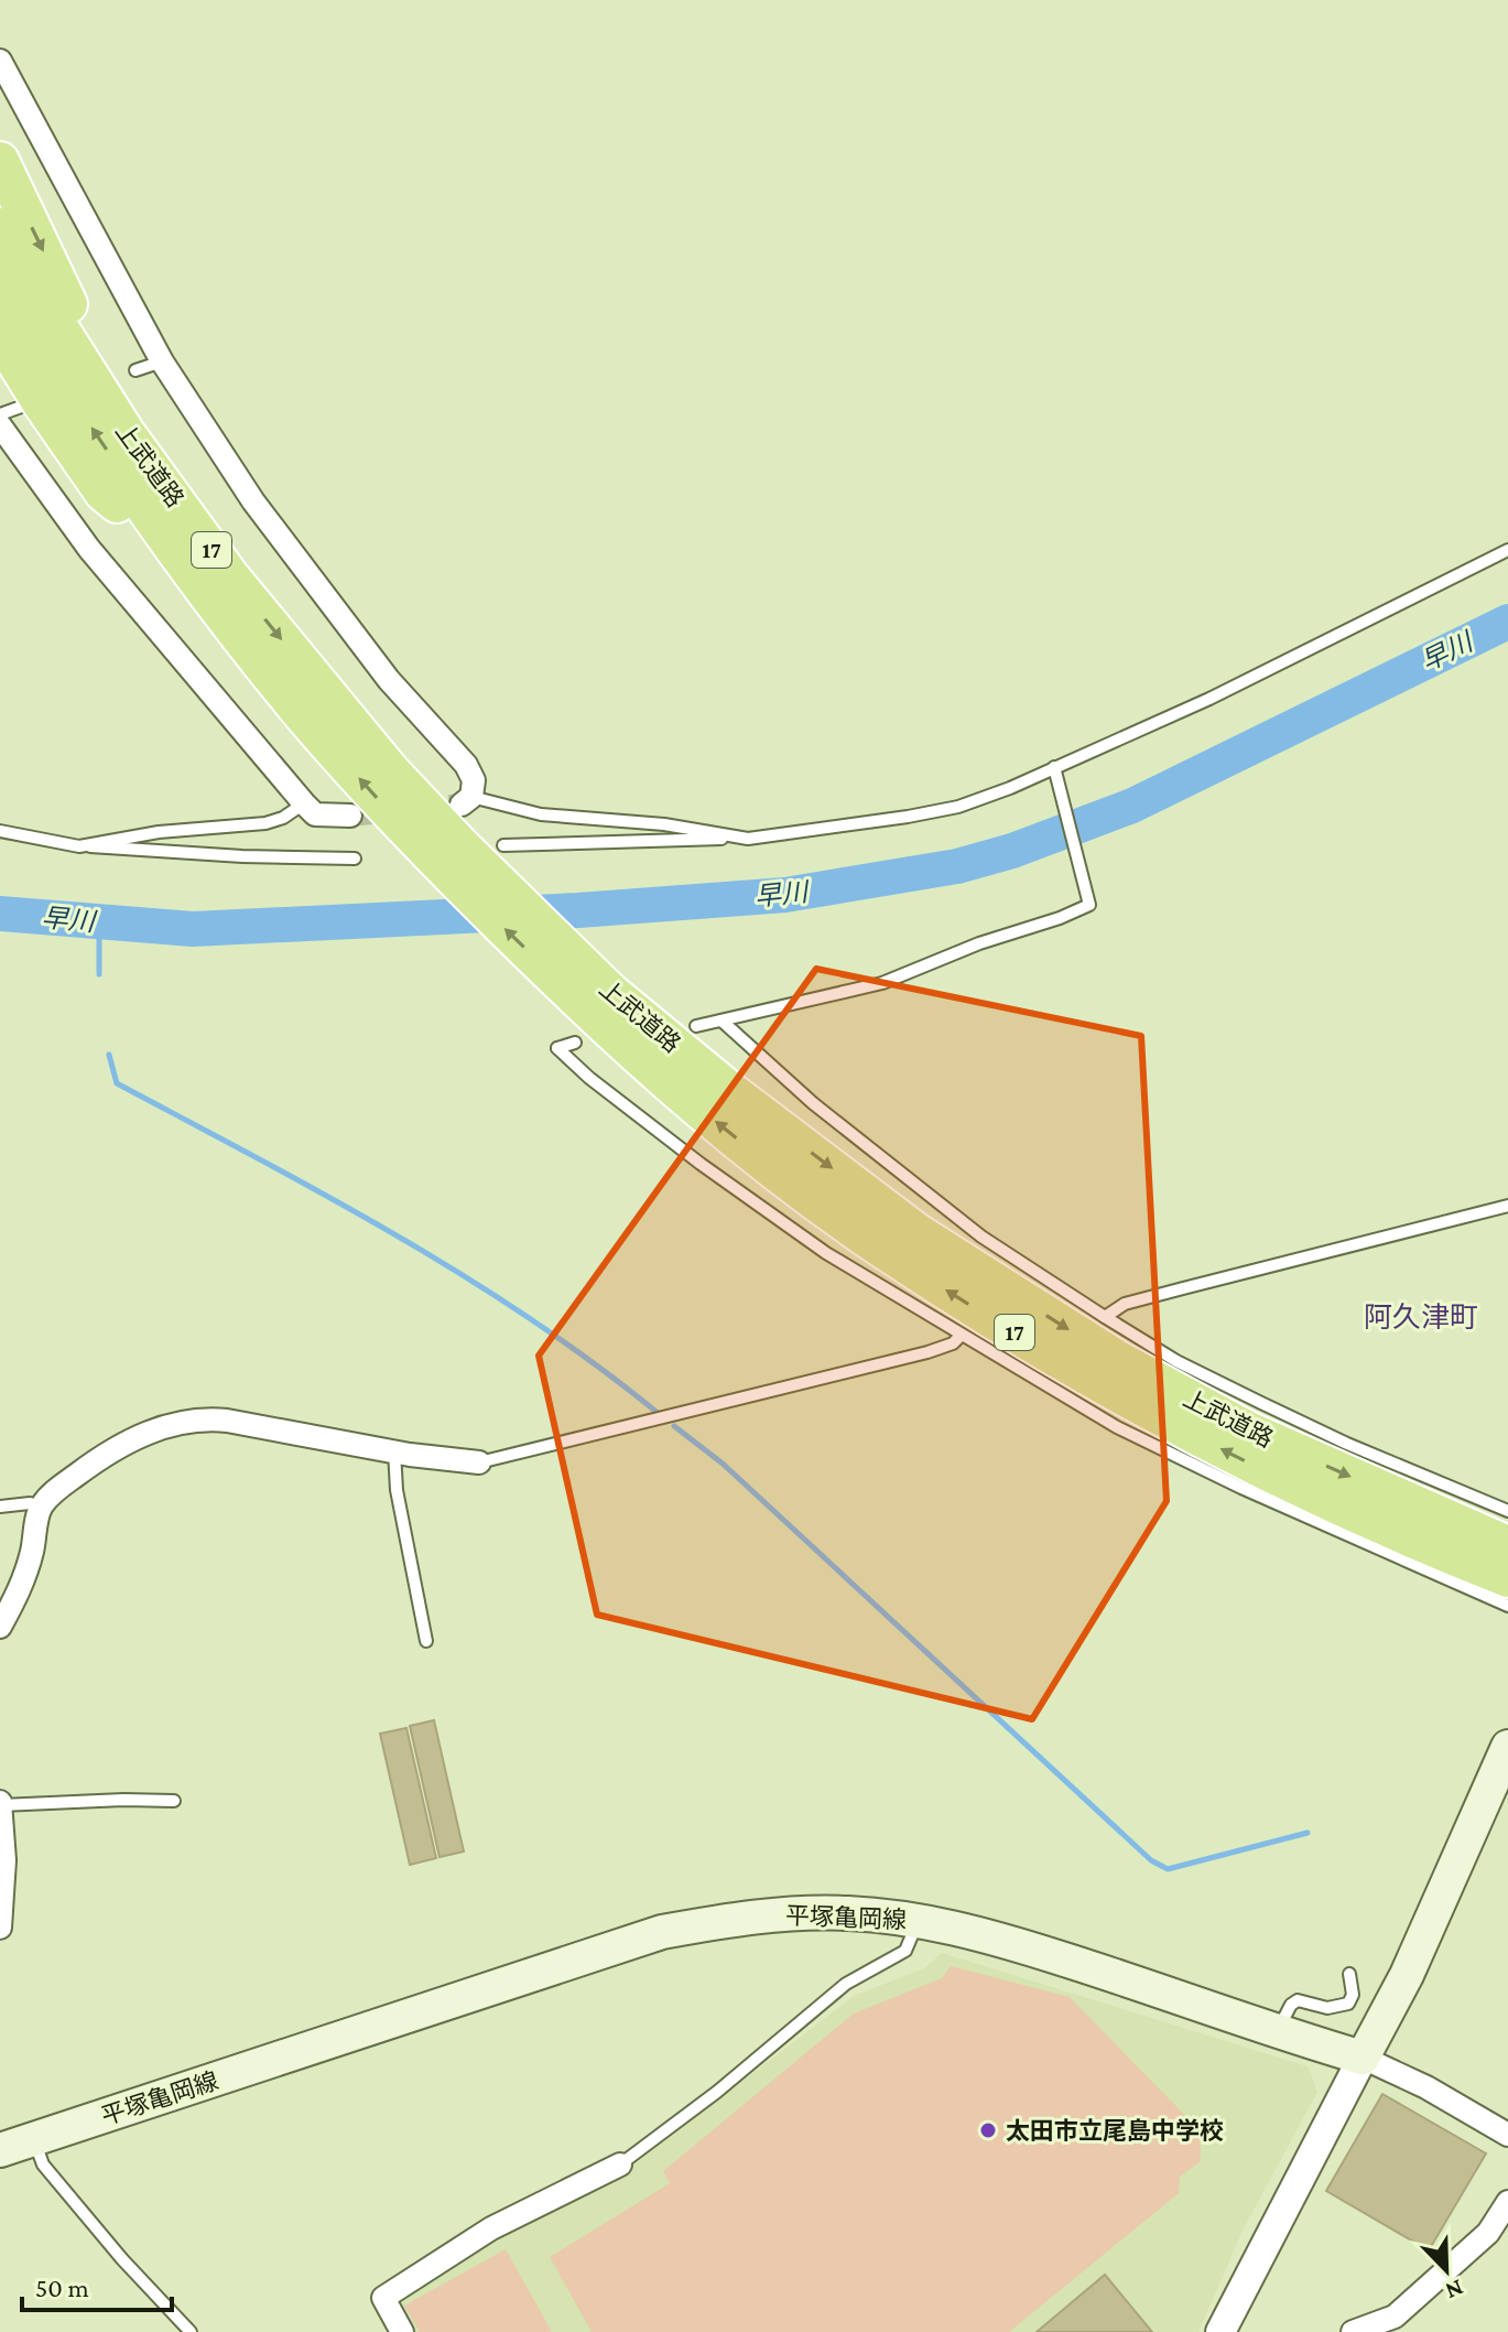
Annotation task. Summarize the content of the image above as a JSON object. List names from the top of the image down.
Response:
{
  "streets": {
    "highway": ["上武道路", "17"],
    "main road": ["平塚亀岡線"]
  },
  "districts": ["阿久津町"],
  "water": ["早川"],
  "places": ["太田市立尾島中学校"],
  "scale_bar": "50 m",
  "north": "bottom right"
}
